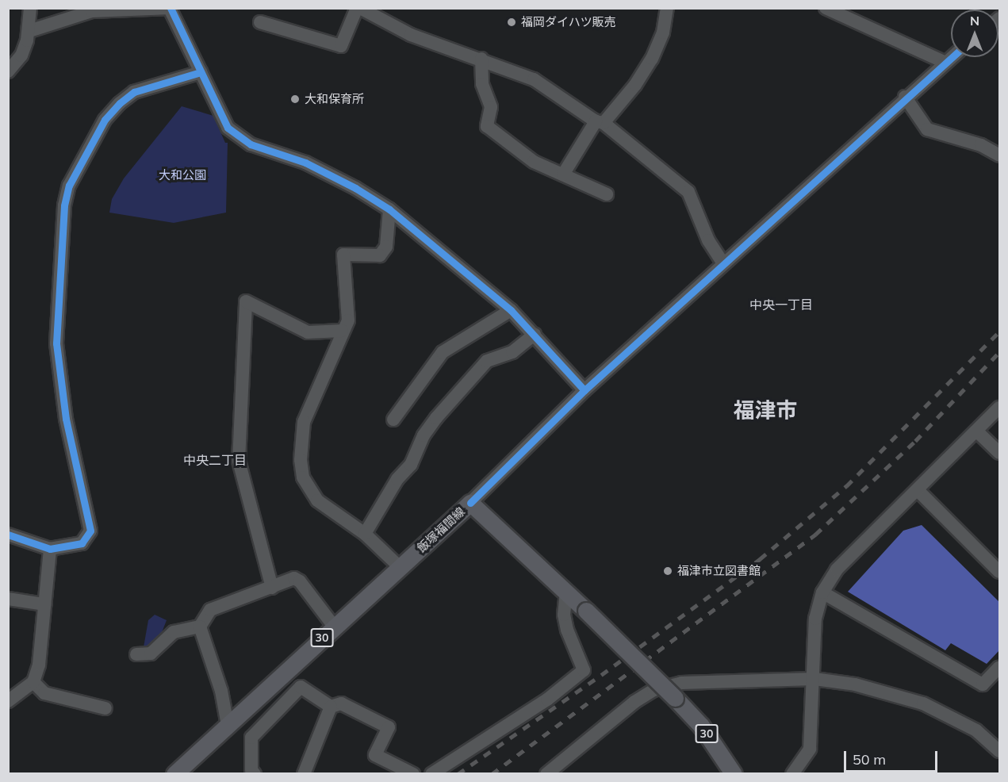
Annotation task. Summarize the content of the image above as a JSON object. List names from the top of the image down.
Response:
{
  "streets": {
    "main road": ["飯塚福間線", "30"]
  },
  "districts": ["中央一丁目", "福津市", "中央二丁目"],
  "parks": ["大和公園"],
  "places": ["福岡ダイハツ販売", "大和保育所", "福津市立図書館"],
  "scale_bar": "50 m",
  "north": "top"
}
